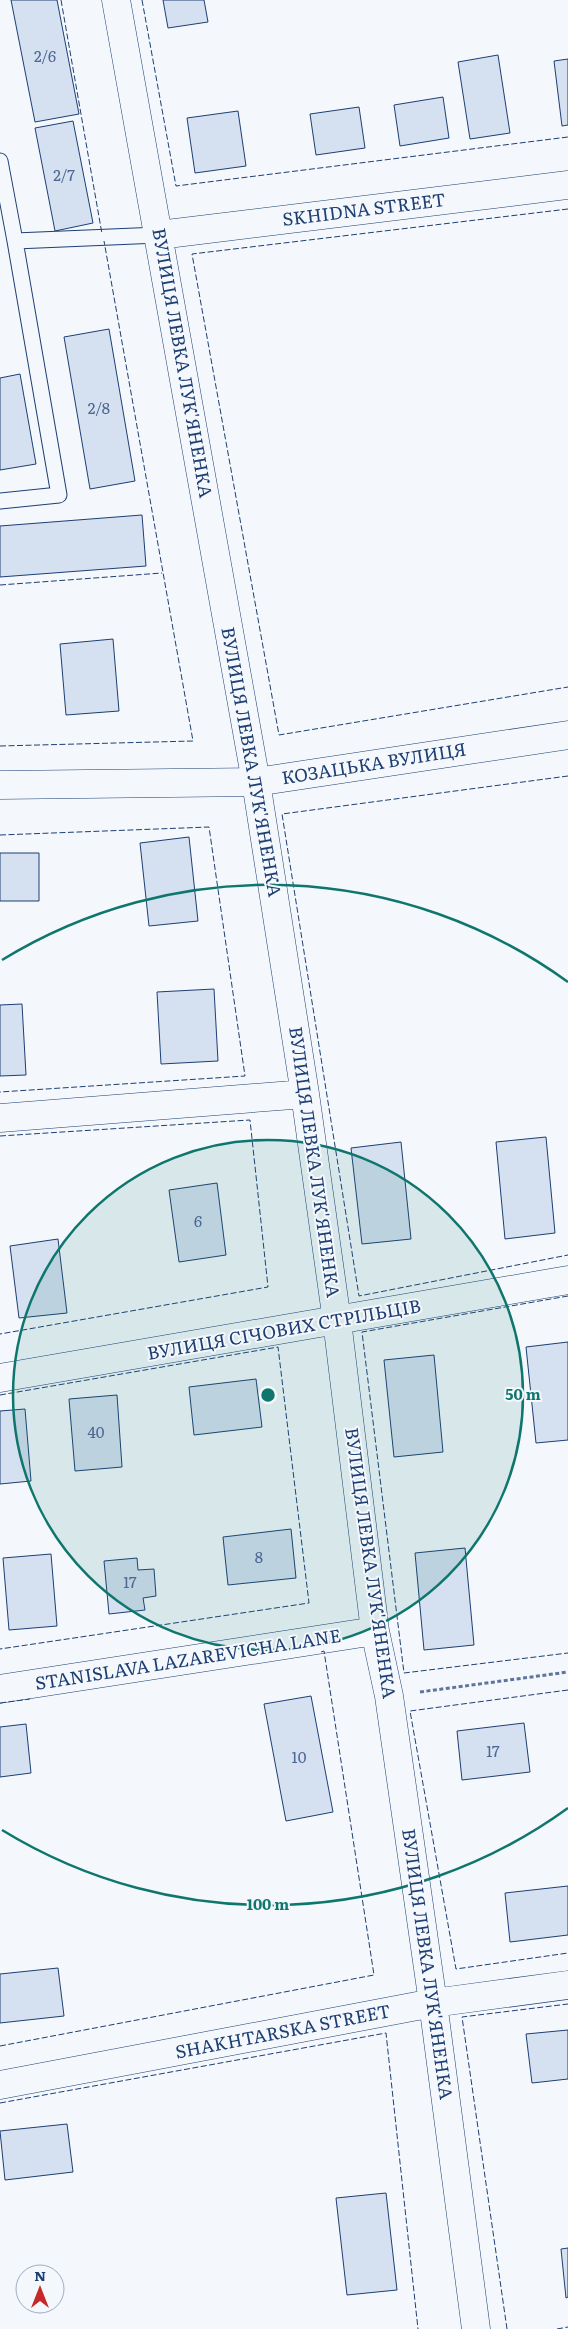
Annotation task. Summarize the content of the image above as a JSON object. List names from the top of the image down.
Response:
{
  "streets": {
    "street": [
      "SKHIDNA STREET",
      "ВУЛИЦЯ ЛЕВКА ЛУК'ЯНЕНКА",
      "КОЗАЦЬКА ВУЛИЦЯ",
      "ВУЛИЦЯ СІЧОВИХ СТРІЛЬЦІВ",
      "STANISLAVA LAZAREVICHA LANE",
      "SHAKHTARSKA STREET"
    ]
  },
  "crossings": [
    ["SKHIDNA STREET", "ВУЛИЦЯ ЛЕВКА ЛУК'ЯНЕНКА"],
    ["ВУЛИЦЯ ЛЕВКА ЛУК'ЯНЕНКА", "КОЗАЦЬКА ВУЛИЦЯ"],
    ["ВУЛИЦЯ ЛЕВКА ЛУК'ЯНЕНКА", "ВУЛИЦЯ СІЧОВИХ СТРІЛЬЦІВ"],
    ["ВУЛИЦЯ ЛЕВКА ЛУК'ЯНЕНКА", "STANISLAVA LAZAREVICHA LANE"],
    ["ВУЛИЦЯ ЛЕВКА ЛУК'ЯНЕНКА", "SHAKHTARSKA STREET"]
  ],
  "house_numbers": [
    "2/6",
    "2/7",
    "2/8",
    "6",
    "40",
    "8",
    "17",
    "17",
    "10"
  ],
  "north": "top",
  "rings": ["50 m", "100 m"]
}
